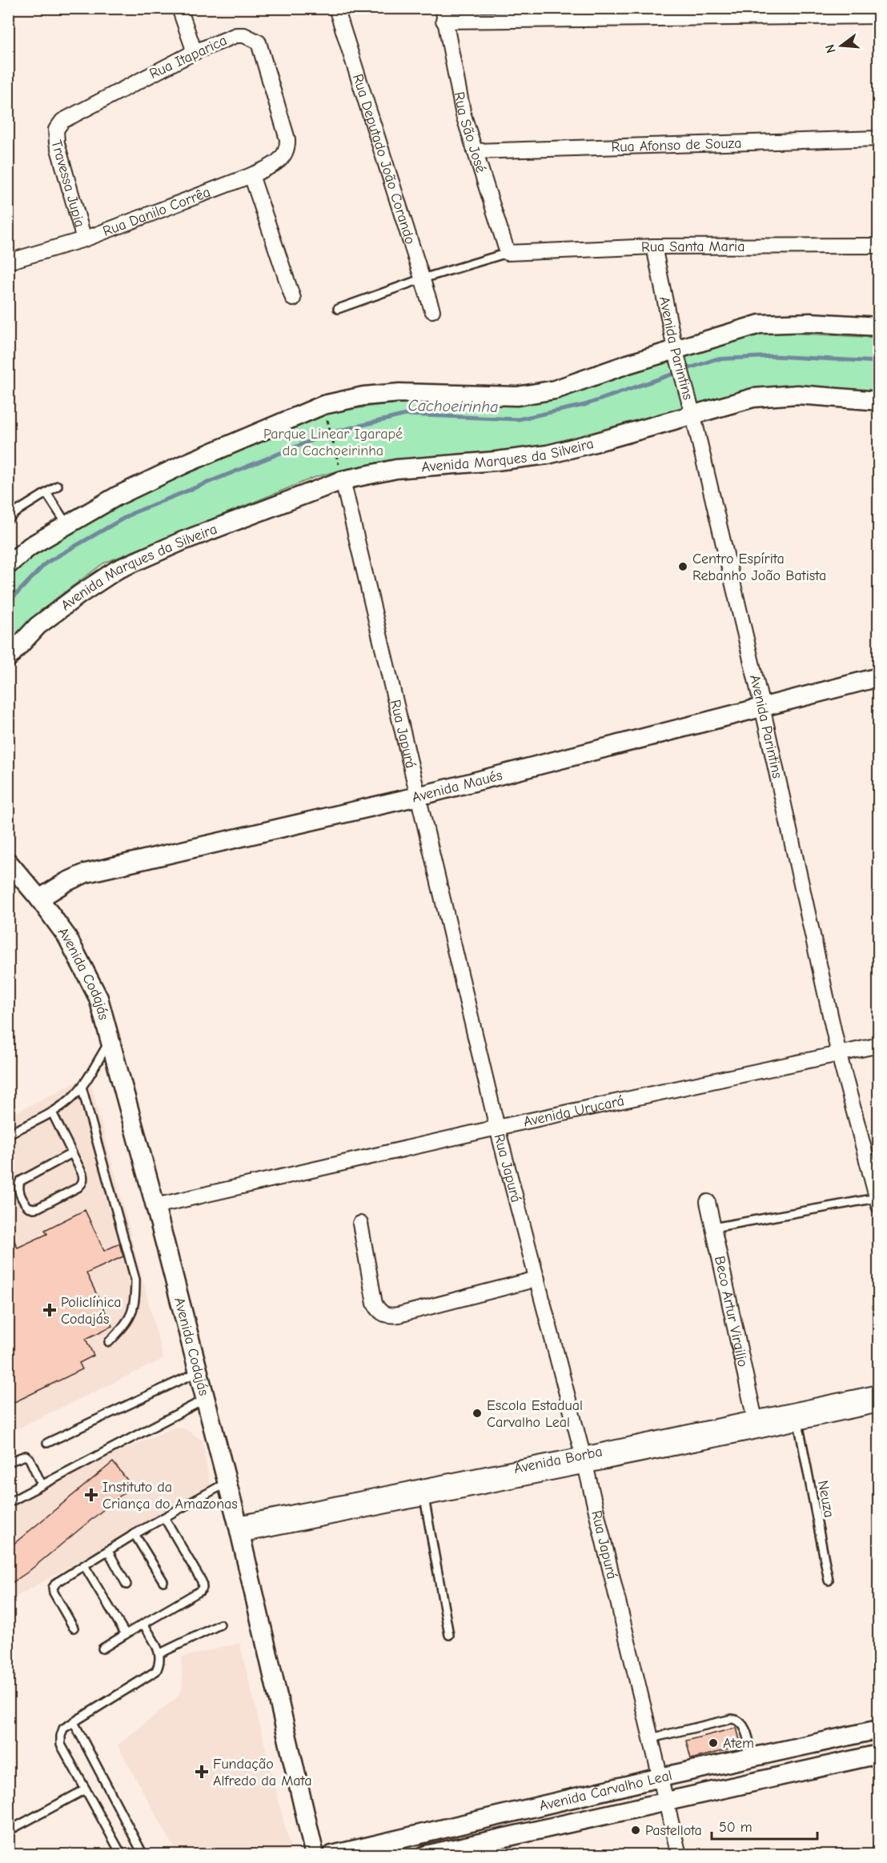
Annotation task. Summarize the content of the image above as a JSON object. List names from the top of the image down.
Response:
{
  "streets": {
    "street": [
      "Rua Itaparica",
      "Rua São José",
      "Rua Afonso de Souza",
      "Rua Deputado João Corando",
      "Travessa Jupia",
      "Rua Danilo Corrêa",
      "Rua Santa Maria",
      "Avenida Parintins",
      "Avenida Marques da Silveira",
      "Rua Japurá",
      "Avenida Maués",
      "Avenida Codajás",
      "Avenida Urucará",
      "Beco Artur Virgiljo",
      "Avenida Borba",
      "Avenida Carvalho Leal"
    ],
    "lane": ["Neuza"]
  },
  "crossings": [
    ["Rua Itaparica", "Travessa Jupia"],
    ["Rua Itaparica", "Rua Danilo Corrêa"],
    ["Rua São José", "Rua Afonso de Souza"],
    ["Rua São José", "Rua Santa Maria"],
    ["Travessa Jupia", "Rua Danilo Corrêa"],
    ["Rua Santa Maria", "Avenida Parintins"],
    ["Avenida Parintins", "Avenida Marques da Silveira"],
    ["Avenida Parintins", "Avenida Maués"],
    ["Avenida Parintins", "Avenida Urucará"],
    ["Avenida Marques da Silveira", "Rua Japurá"],
    ["Rua Japurá", "Avenida Maués"],
    ["Rua Japurá", "Avenida Urucará"],
    ["Rua Japurá", "Avenida Borba"],
    ["Rua Japurá", "Avenida Carvalho Leal"],
    ["Avenida Maués", "Avenida Codajás"],
    ["Avenida Codajás", "Avenida Urucará"],
    ["Avenida Codajás", "Avenida Borba"],
    ["Beco Artur Virgiljo", "Avenida Borba"],
    ["Avenida Borba", "Neuza"]
  ],
  "water": ["Cachoeirinha"],
  "parks": ["Parque Linear Igarapé da Cachoeirinha"],
  "places": {
    "other": [
      "Centro Espírita Rebanho João Batista",
      "Escola Estadual Carvalho Leal",
      "Atem",
      "Pastellota"
    ],
    "health": ["Policlínica Codajás", "Instituto da Criança do Amazonas", "Fundação Alfredo da Mata"]
  },
  "scale_bar": "50 m",
  "north": "left"
}
